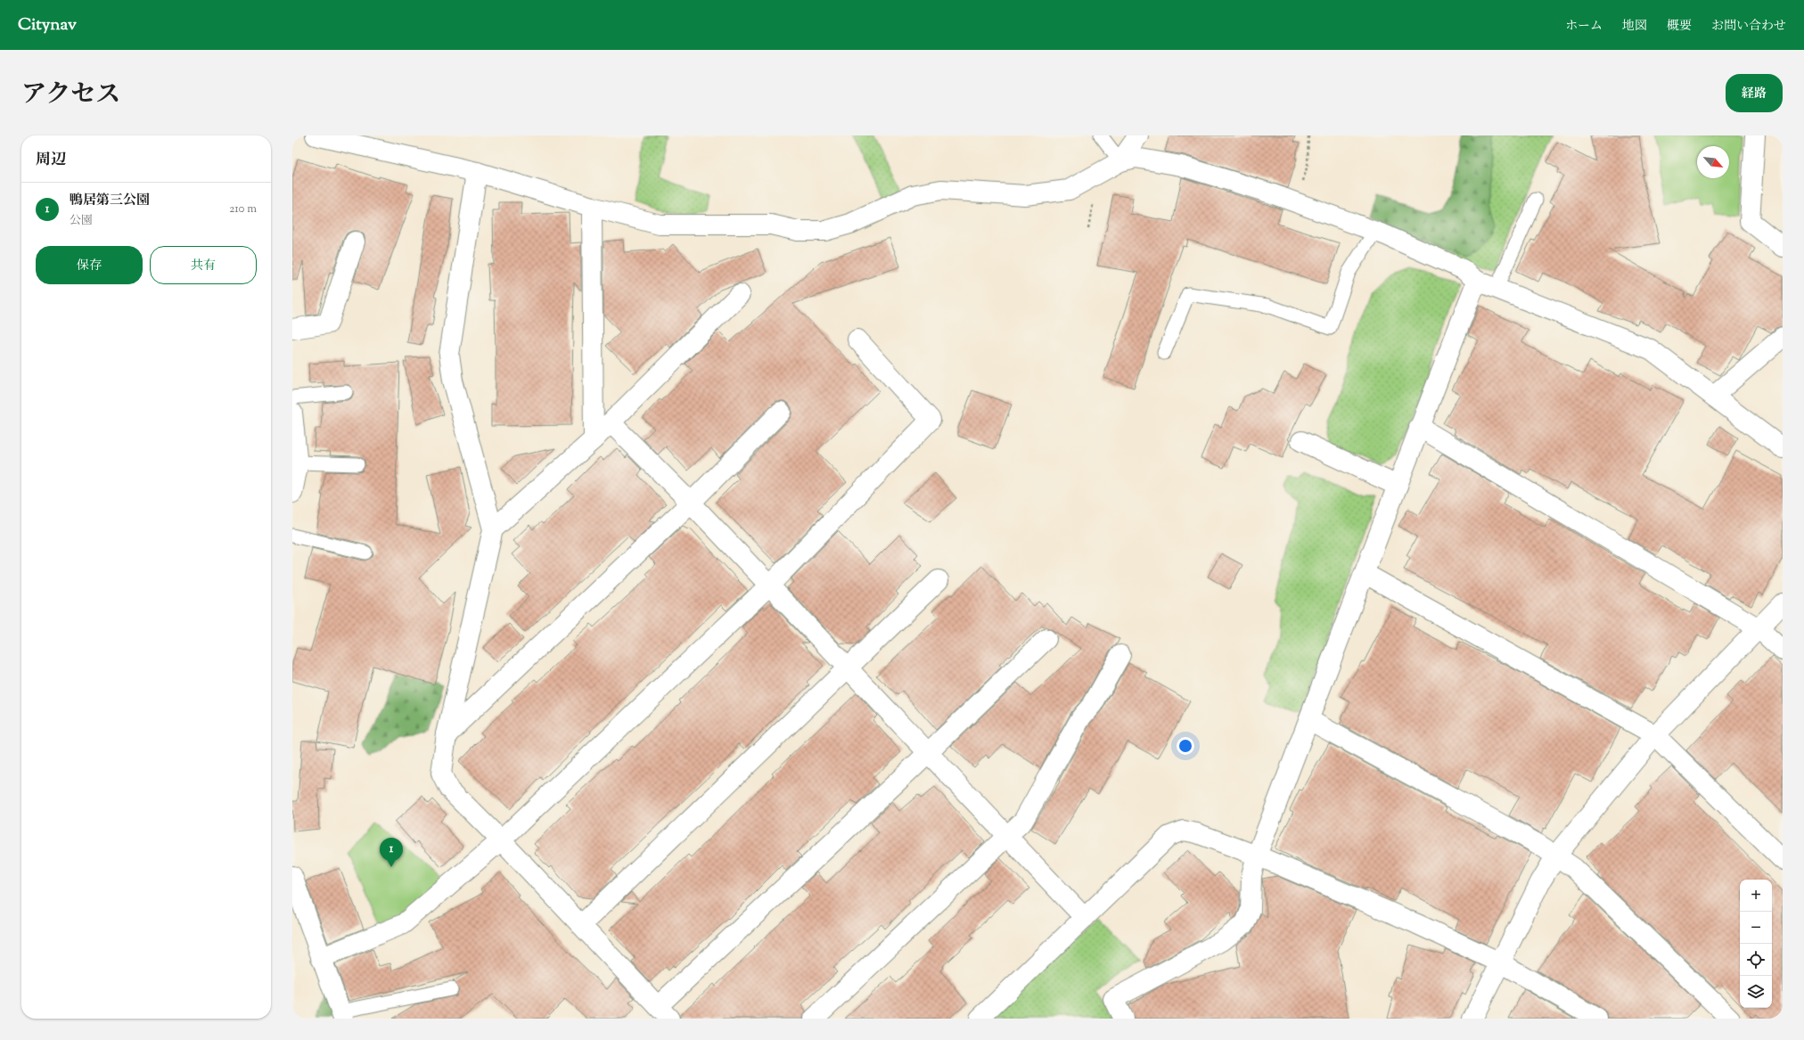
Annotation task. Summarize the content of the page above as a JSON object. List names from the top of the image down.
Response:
{
  "north": "bottom right",
  "page": {
    "header": "Citynav",
    "nav": [
      "ホーム",
      "地図",
      "概要",
      "お問い合わせ"
    ],
    "title": "アクセス",
    "buttons": [
      "経路",
      ["保存", "共有"]
    ],
    "heading": "周辺",
    "list": [
      {
        "mark": "1",
        "name": "鴨居第三公園",
        "note": "公園",
        "value": "210 m"
      }
    ],
    "pins": "1",
    "map_buttons": ["+", "−"]
  }
}
